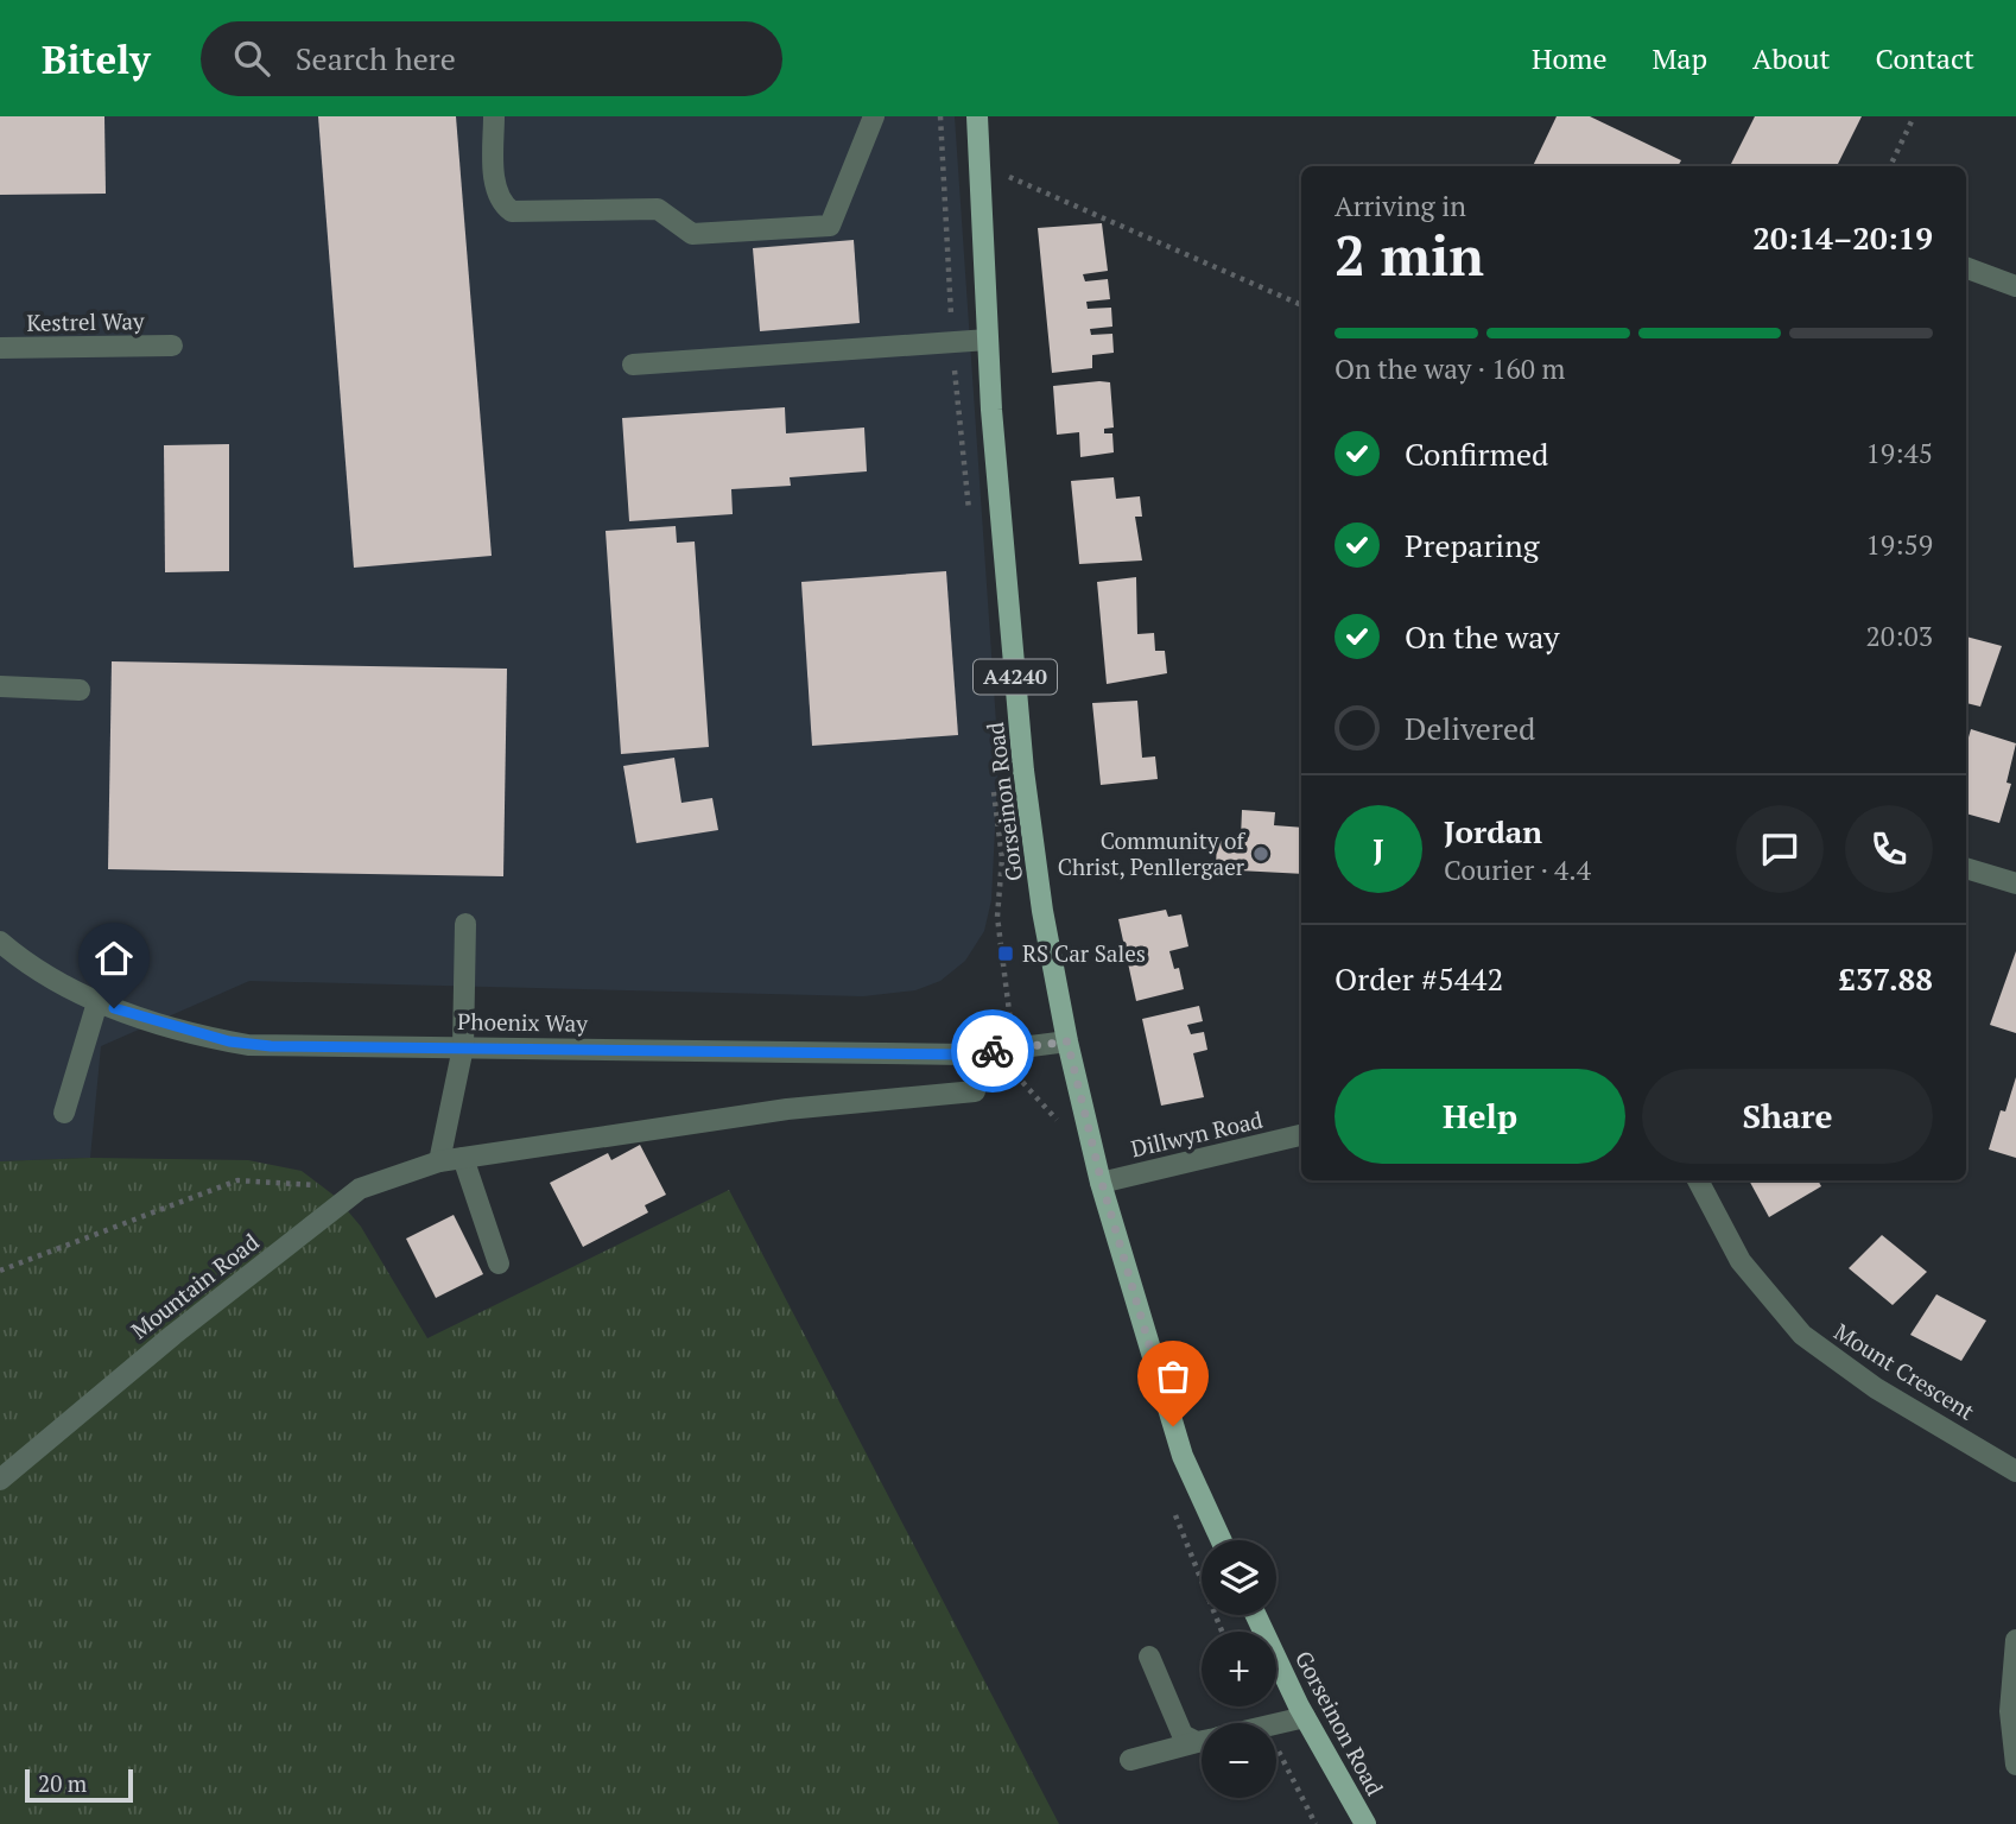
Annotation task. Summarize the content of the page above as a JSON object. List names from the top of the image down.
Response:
{
  "streets": {
    "main road": ["A4240", "Gorseinon Road"],
    "street": [
      "Kestrel Way",
      "Phoenix Way",
      "Dillwyn Road",
      "Mountain Road",
      "Mount Crescent"
    ]
  },
  "crossings": [
    ["Gorseinon Road", "Phoenix Way"],
    ["Gorseinon Road", "Dillwyn Road"]
  ],
  "places": {
    "other": ["Community of Christ, Penllergaer"],
    "transit": ["RS Car Sales"]
  },
  "scale_bar": "20 m",
  "page": {
    "header": "Bitely",
    "search": "Search here",
    "nav": [
      "Home",
      "Map",
      "About",
      "Contact"
    ],
    "heading": ["2 min", "Arriving in", "20:14–20:19"],
    "panel": [
      "Jordan",
      "Courier · 4.4",
      "Order #5442",
      "£37.88"
    ],
    "bar": "On the way · 160 m",
    "list": [
      ["Confirmed", "19:45"],
      ["Preparing", "19:59"],
      ["On the way", "20:03"],
      "Delivered"
    ],
    "round": "J",
    "buttons": ["Help", "Share"],
    "map_buttons": ["+", "−"],
    "scale": "20 m"
  }
}
